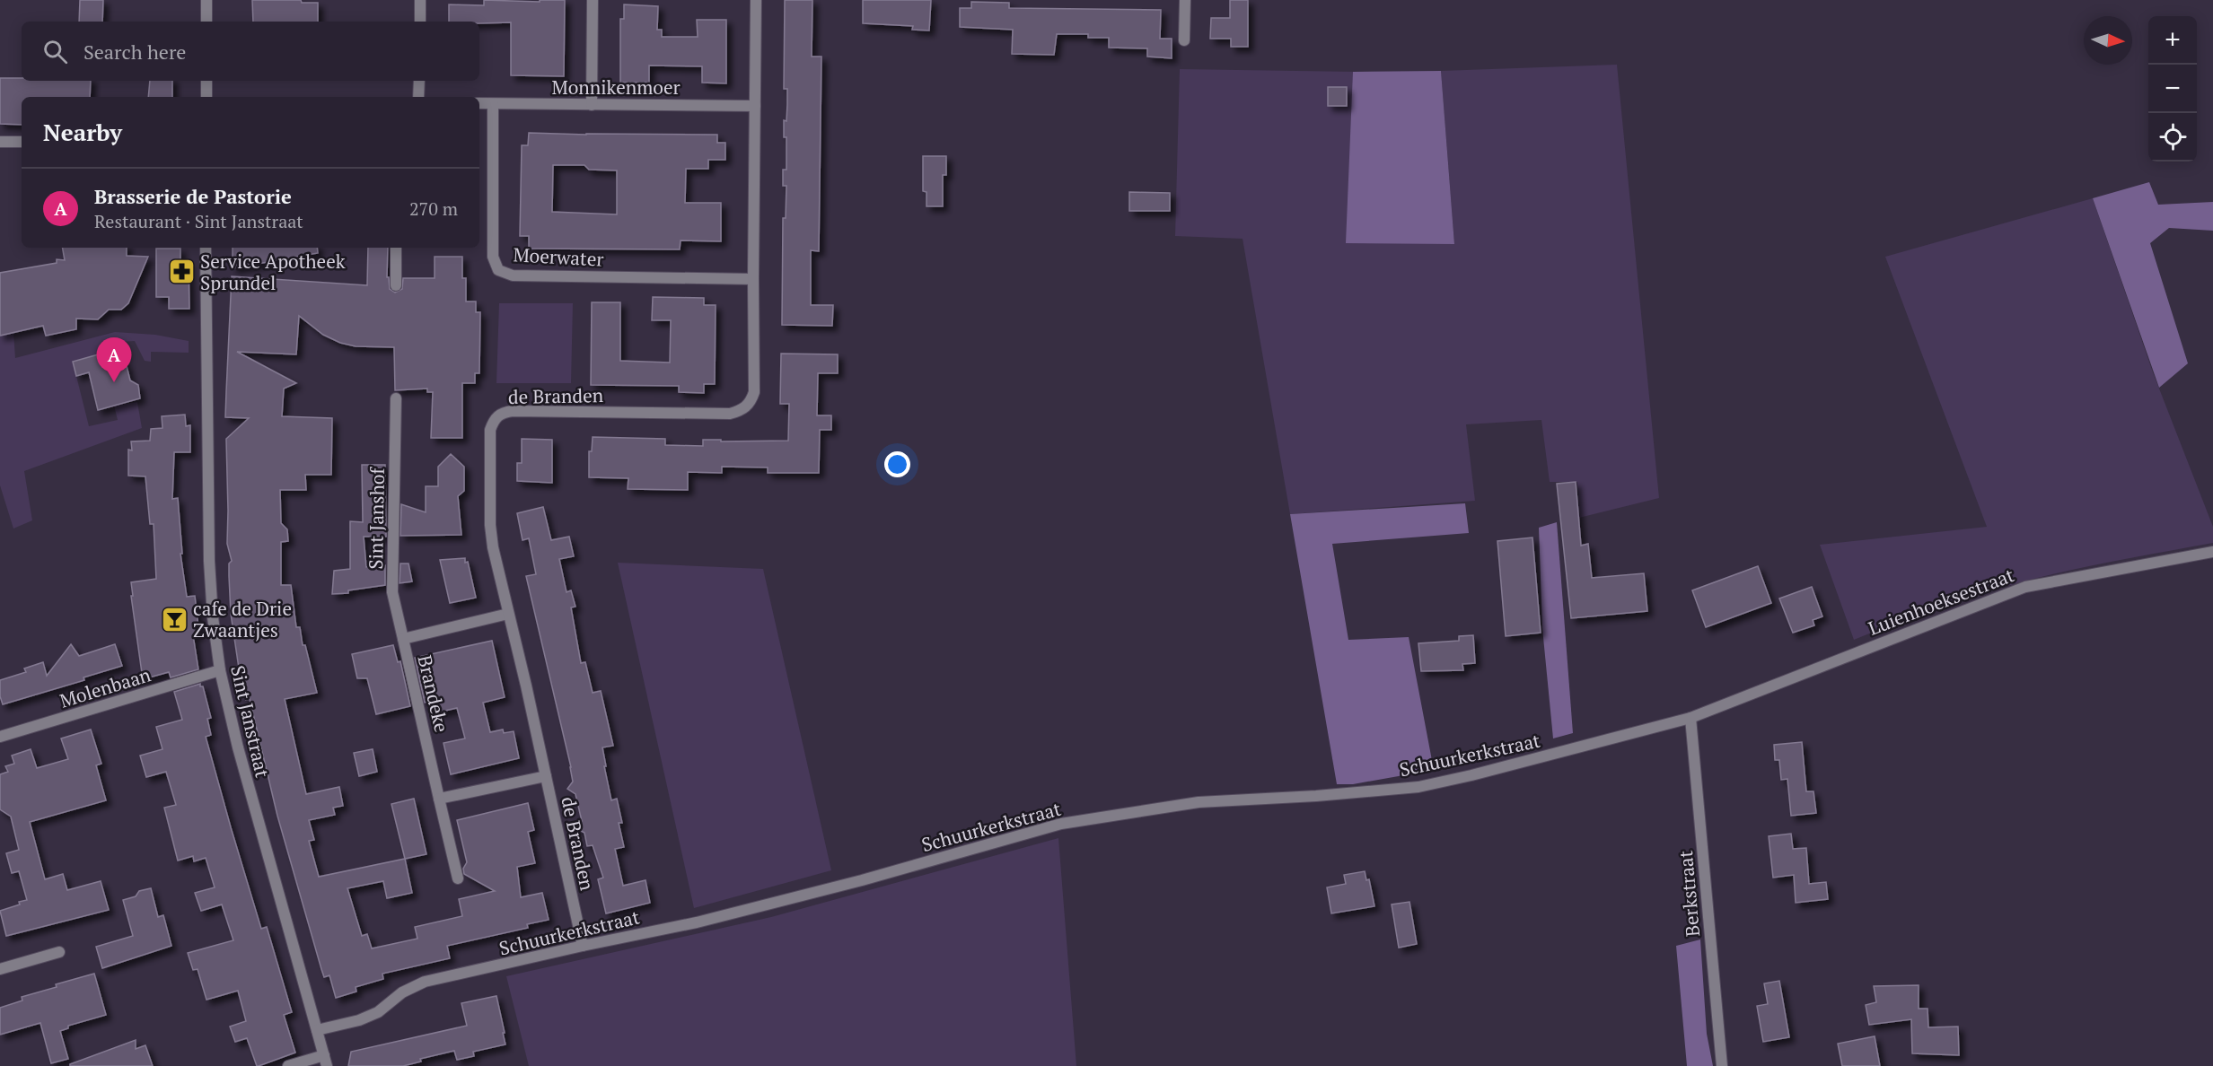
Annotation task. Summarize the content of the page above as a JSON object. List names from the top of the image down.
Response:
{
  "streets": {
    "street": [
      "Monnikenmoer",
      "Moerwater",
      "de Branden",
      "Sint Janshof",
      "Luienhoeksestraat",
      "Molenbaan",
      "Brandeke",
      "Sint Janstraat",
      "Schuurkerkstraat",
      "Berkstraat"
    ]
  },
  "crossings": [
    ["Monnikenmoer", "Moerwater"],
    ["Monnikenmoer", "de Branden"],
    ["Moerwater", "de Branden"],
    ["de Branden", "Brandeke"],
    ["de Branden", "Schuurkerkstraat"],
    ["Sint Janshof", "Brandeke"],
    ["Luienhoeksestraat", "Schuurkerkstraat"],
    ["Luienhoeksestraat", "Berkstraat"],
    ["Molenbaan", "Sint Janstraat"],
    ["Sint Janstraat", "Schuurkerkstraat"],
    ["Schuurkerkstraat", "Berkstraat"]
  ],
  "places": {
    "pharmacy": ["Service Apotheek Sprundel"],
    "bar": ["cafe de Drie Zwaantjes"]
  },
  "north": "right",
  "page": {
    "map_buttons": ["+", "−"],
    "search": "Search here",
    "heading": "Nearby",
    "list": [
      {
        "mark": "A",
        "name": "Brasserie de Pastorie",
        "note": "Restaurant · Sint Janstraat",
        "value": "270 m"
      }
    ],
    "pins": "A"
  }
}
